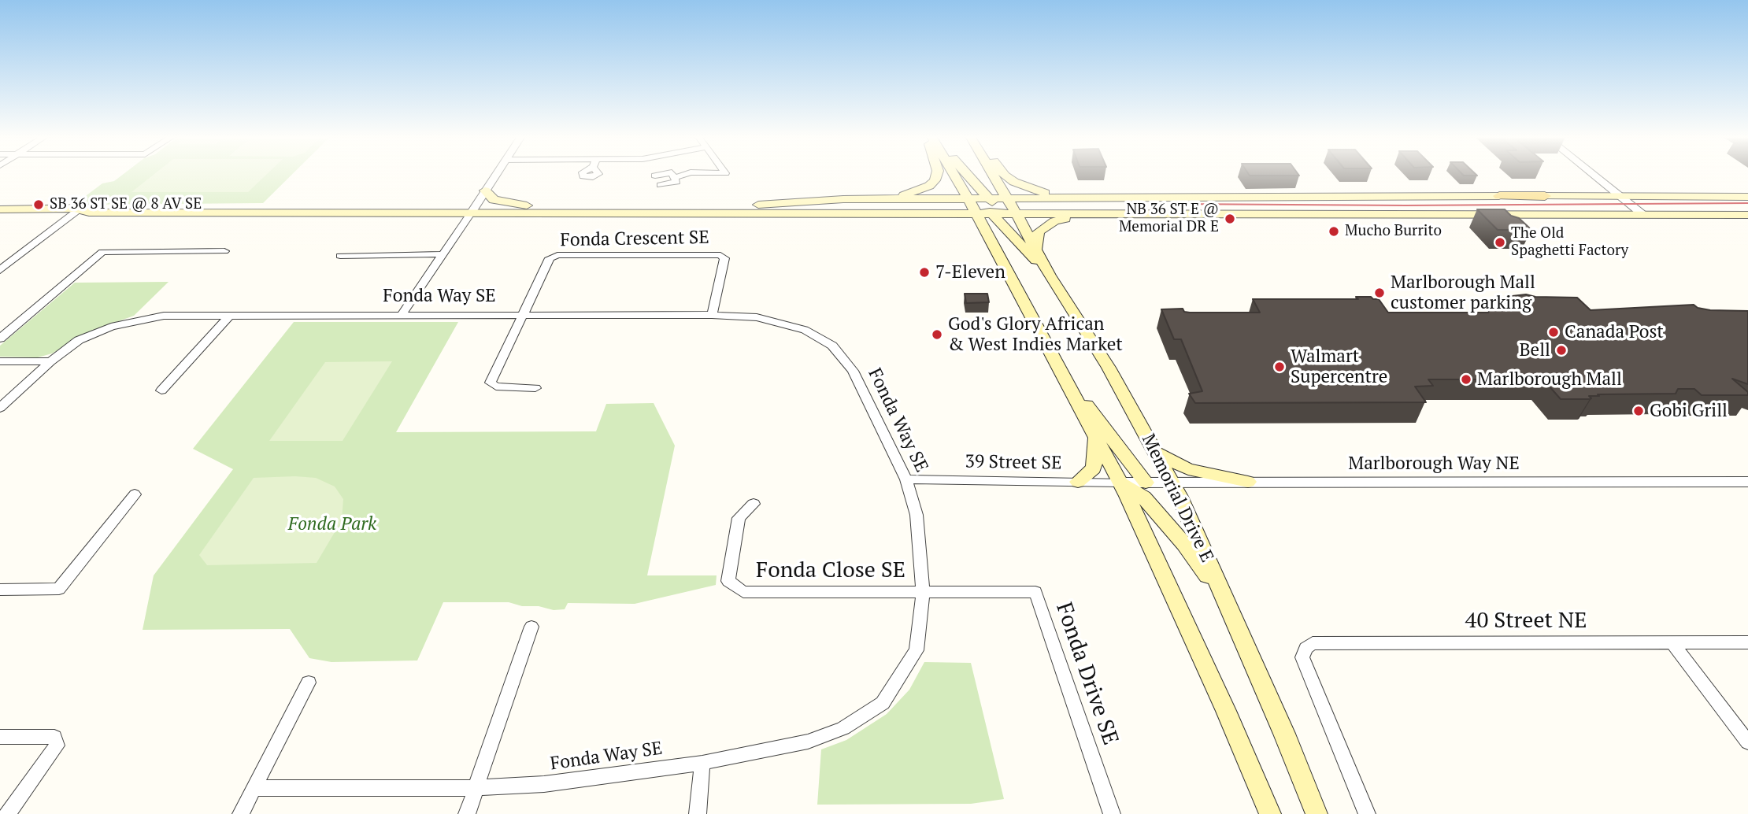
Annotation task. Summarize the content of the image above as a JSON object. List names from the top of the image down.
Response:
{
  "streets": {
    "main road": ["Memorial Drive E"],
    "street": [
      "Fonda Crescent SE",
      "Fonda Way SE",
      "39 Street SE",
      "Marlborough Way NE",
      "Fonda Close SE",
      "40 Street NE",
      "Fonda Drive SE"
    ]
  },
  "crossings": [
    ["Fonda Crescent SE", "Fonda Way SE"],
    ["Fonda Way SE", "39 Street SE"],
    ["Fonda Way SE", "Fonda Close SE"],
    ["Fonda Way SE", "Fonda Drive SE"],
    ["39 Street SE", "Marlborough Way NE"],
    ["Marlborough Way NE", "Memorial Drive E"],
    ["Fonda Close SE", "Fonda Drive SE"]
  ],
  "parks": ["Fonda Park"],
  "places": [
    "SB 36 ST SE @ 8 AV SE",
    "NB 36 ST E @ Memorial DR E",
    "Mucho Burrito",
    "The Old Spaghetti Factory",
    "7-Eleven",
    "Marlborough Mall customer parking",
    "Canada Post",
    "God's Glory African & West Indies Market",
    "Bell",
    "Walmart Supercentre",
    "Marlborough Mall",
    "Gobi Grill"
  ]
}
